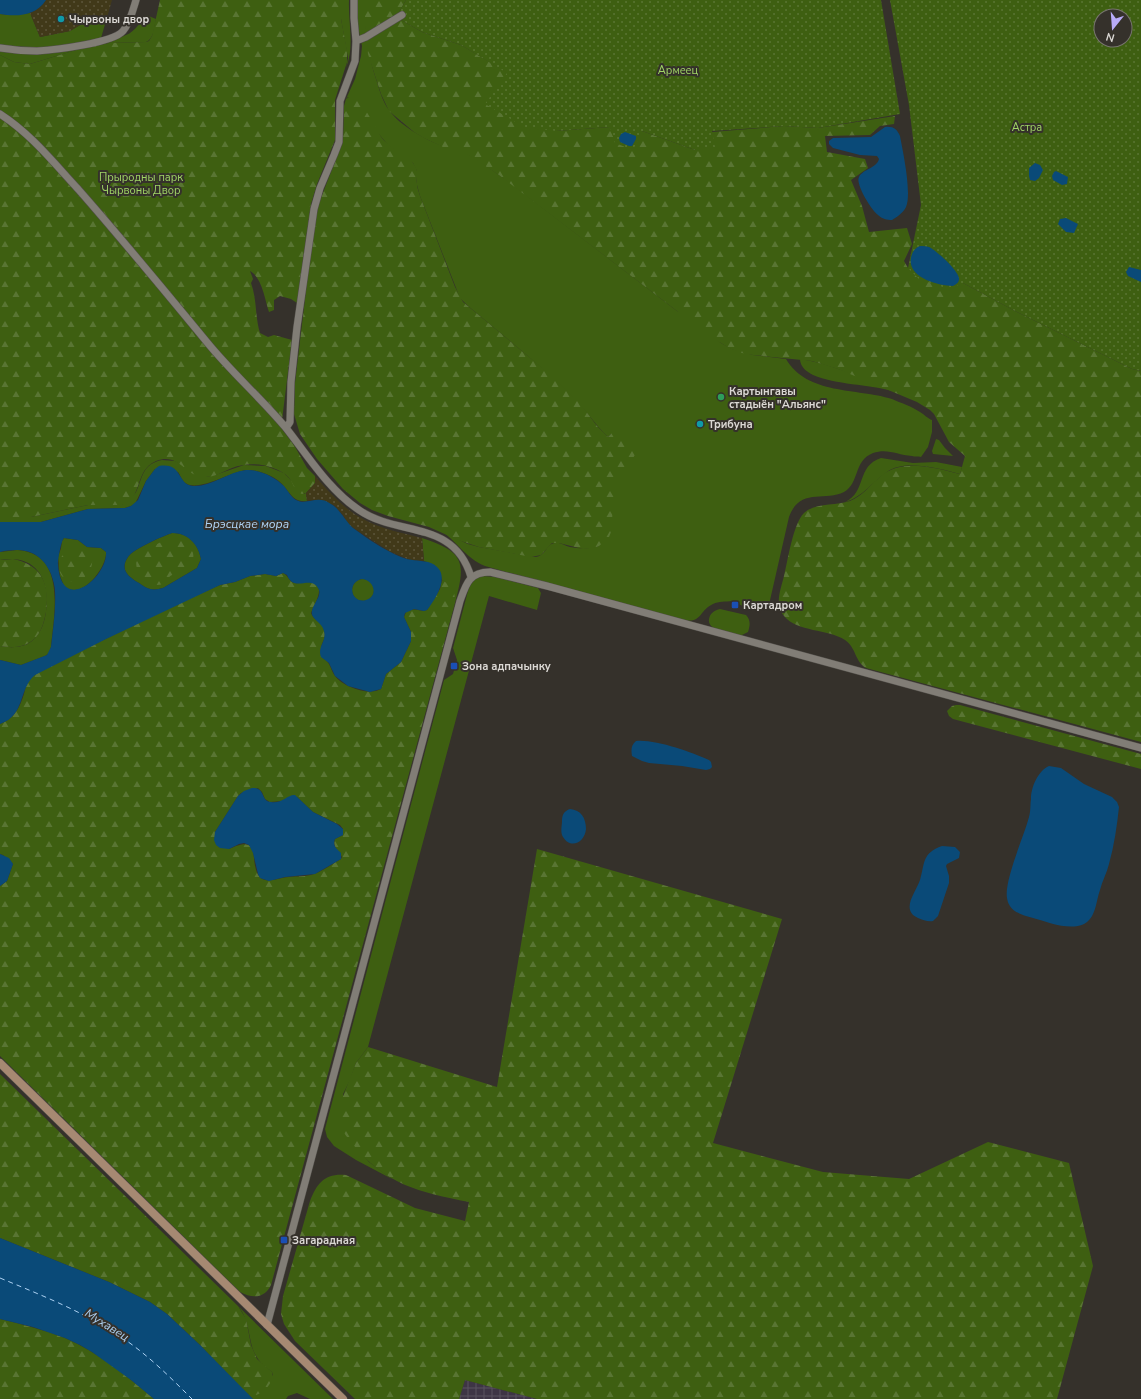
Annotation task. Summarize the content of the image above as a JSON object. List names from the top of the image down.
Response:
{
  "water": ["Брэсцкае мора", "Мухавец"],
  "parks": ["Армеец", "Астра", "Прыродны парк Чырвоны Двор"],
  "places": {
    "other": ["Чырвоны двор", "Картынгавы стадыён \"Альянс\"", "Трибуна"],
    "transit": ["Картадром", "Зона адпачынку", "Загарадная"]
  },
  "north": "bottom"
}
